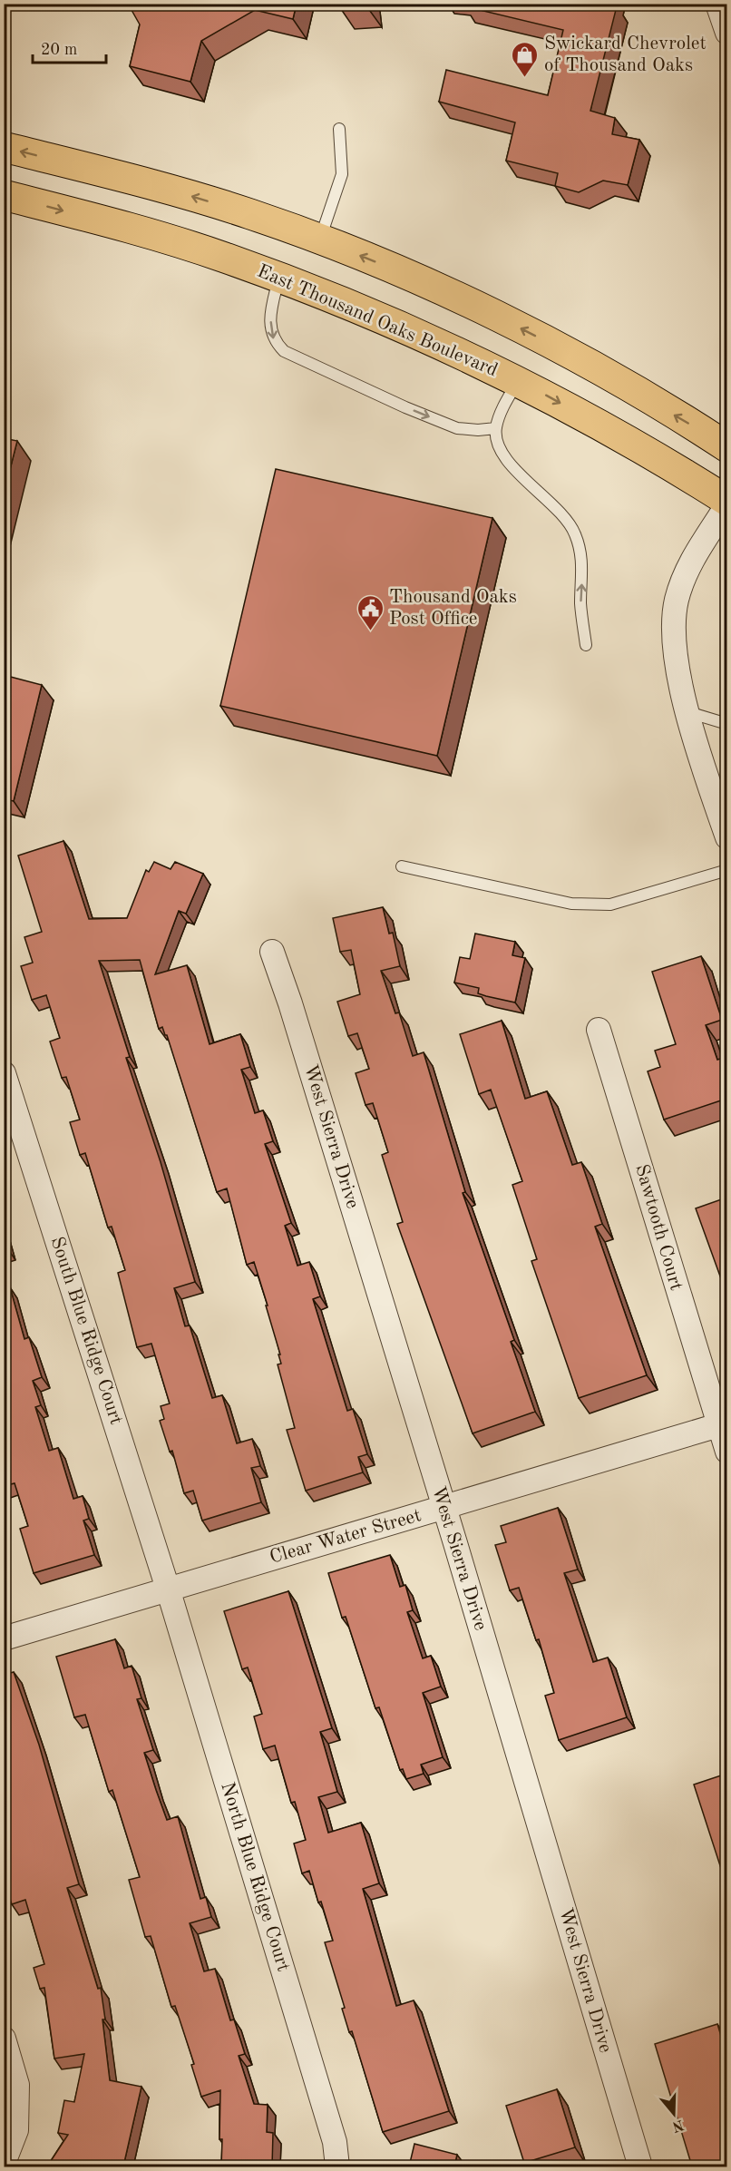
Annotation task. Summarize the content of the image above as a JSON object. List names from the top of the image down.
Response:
{
  "streets": {
    "main road": ["East Thousand Oaks Boulevard"],
    "street": [
      "West Sierra Drive",
      "Sawtooth Court",
      "South Blue Ridge Court",
      "Clear Water Street",
      "North Blue Ridge Court"
    ]
  },
  "crossings": [
    ["West Sierra Drive", "Clear Water Street"],
    ["Sawtooth Court", "Clear Water Street"],
    ["South Blue Ridge Court", "Clear Water Street"],
    ["South Blue Ridge Court", "North Blue Ridge Court"],
    ["Clear Water Street", "North Blue Ridge Court"]
  ],
  "places": {
    "shop": ["Swickard Chevrolet of Thousand Oaks"],
    "public building": ["Thousand Oaks Post Office"]
  },
  "scale_bar": "20 m",
  "north": "bottom"
}
